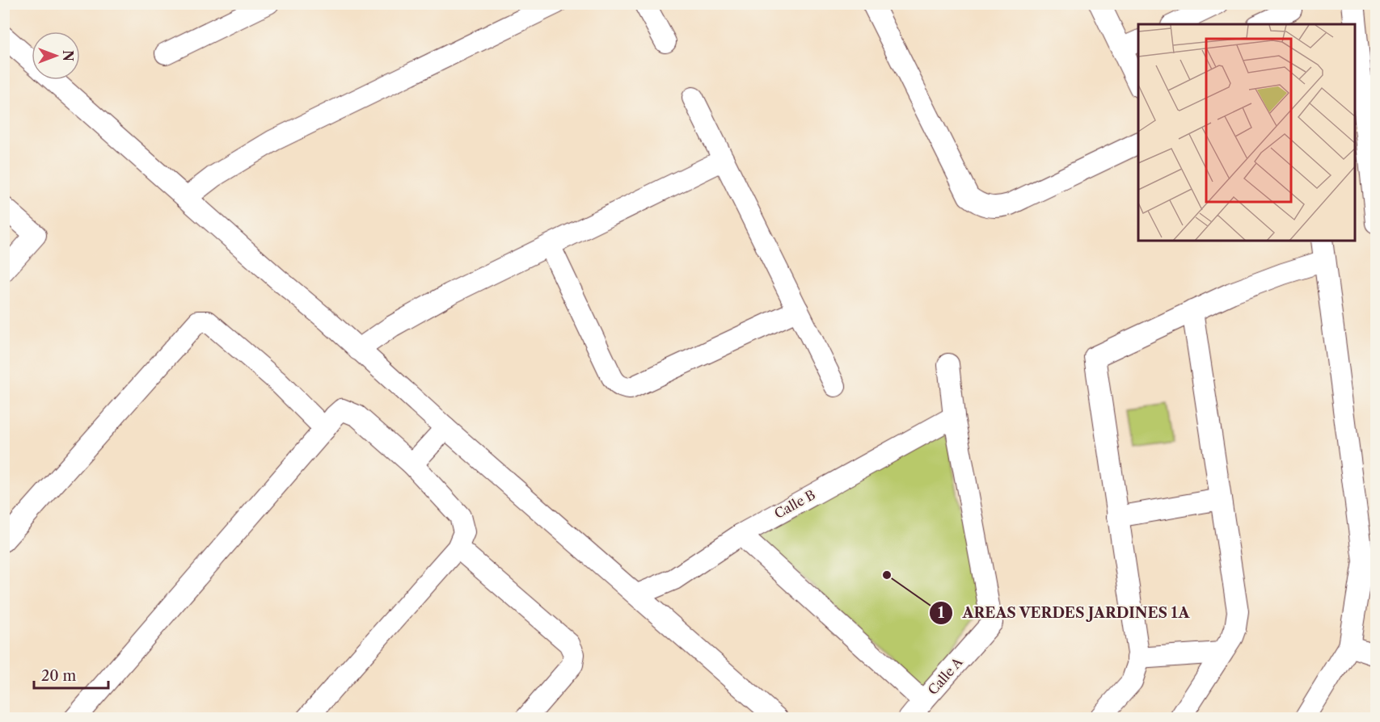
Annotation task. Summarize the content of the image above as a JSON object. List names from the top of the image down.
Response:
{
  "streets": {
    "street": ["Calle B", "Calle A"]
  },
  "crossings": [
    ["Calle B", "Calle A"]
  ],
  "places": ["AREAS VERDES JARDINES 1A"],
  "scale_bar": "20 m",
  "north": "right"
}
